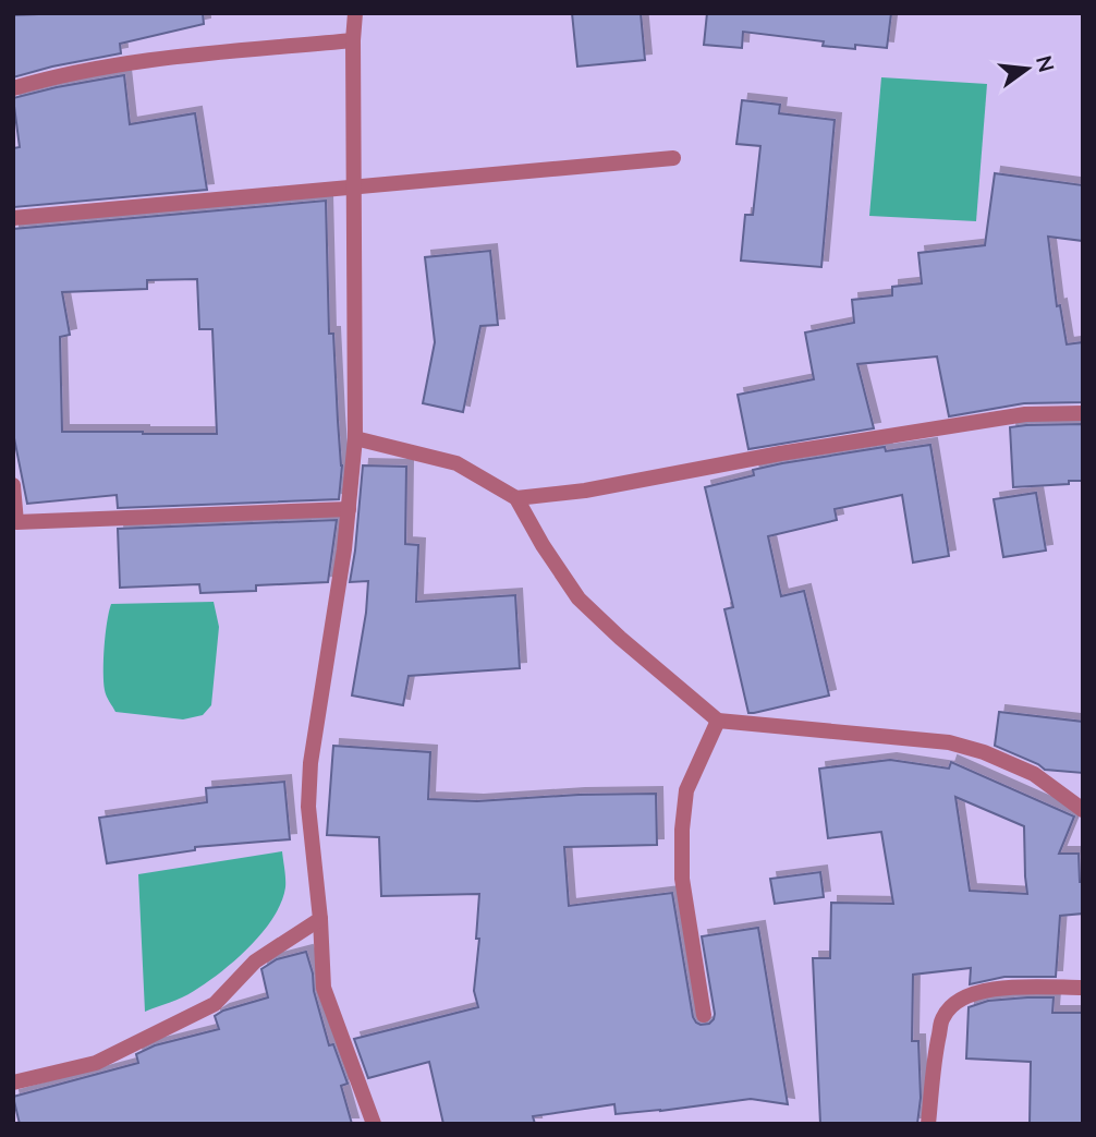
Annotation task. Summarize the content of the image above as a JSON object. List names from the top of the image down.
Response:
{
  "north": "right"
}
